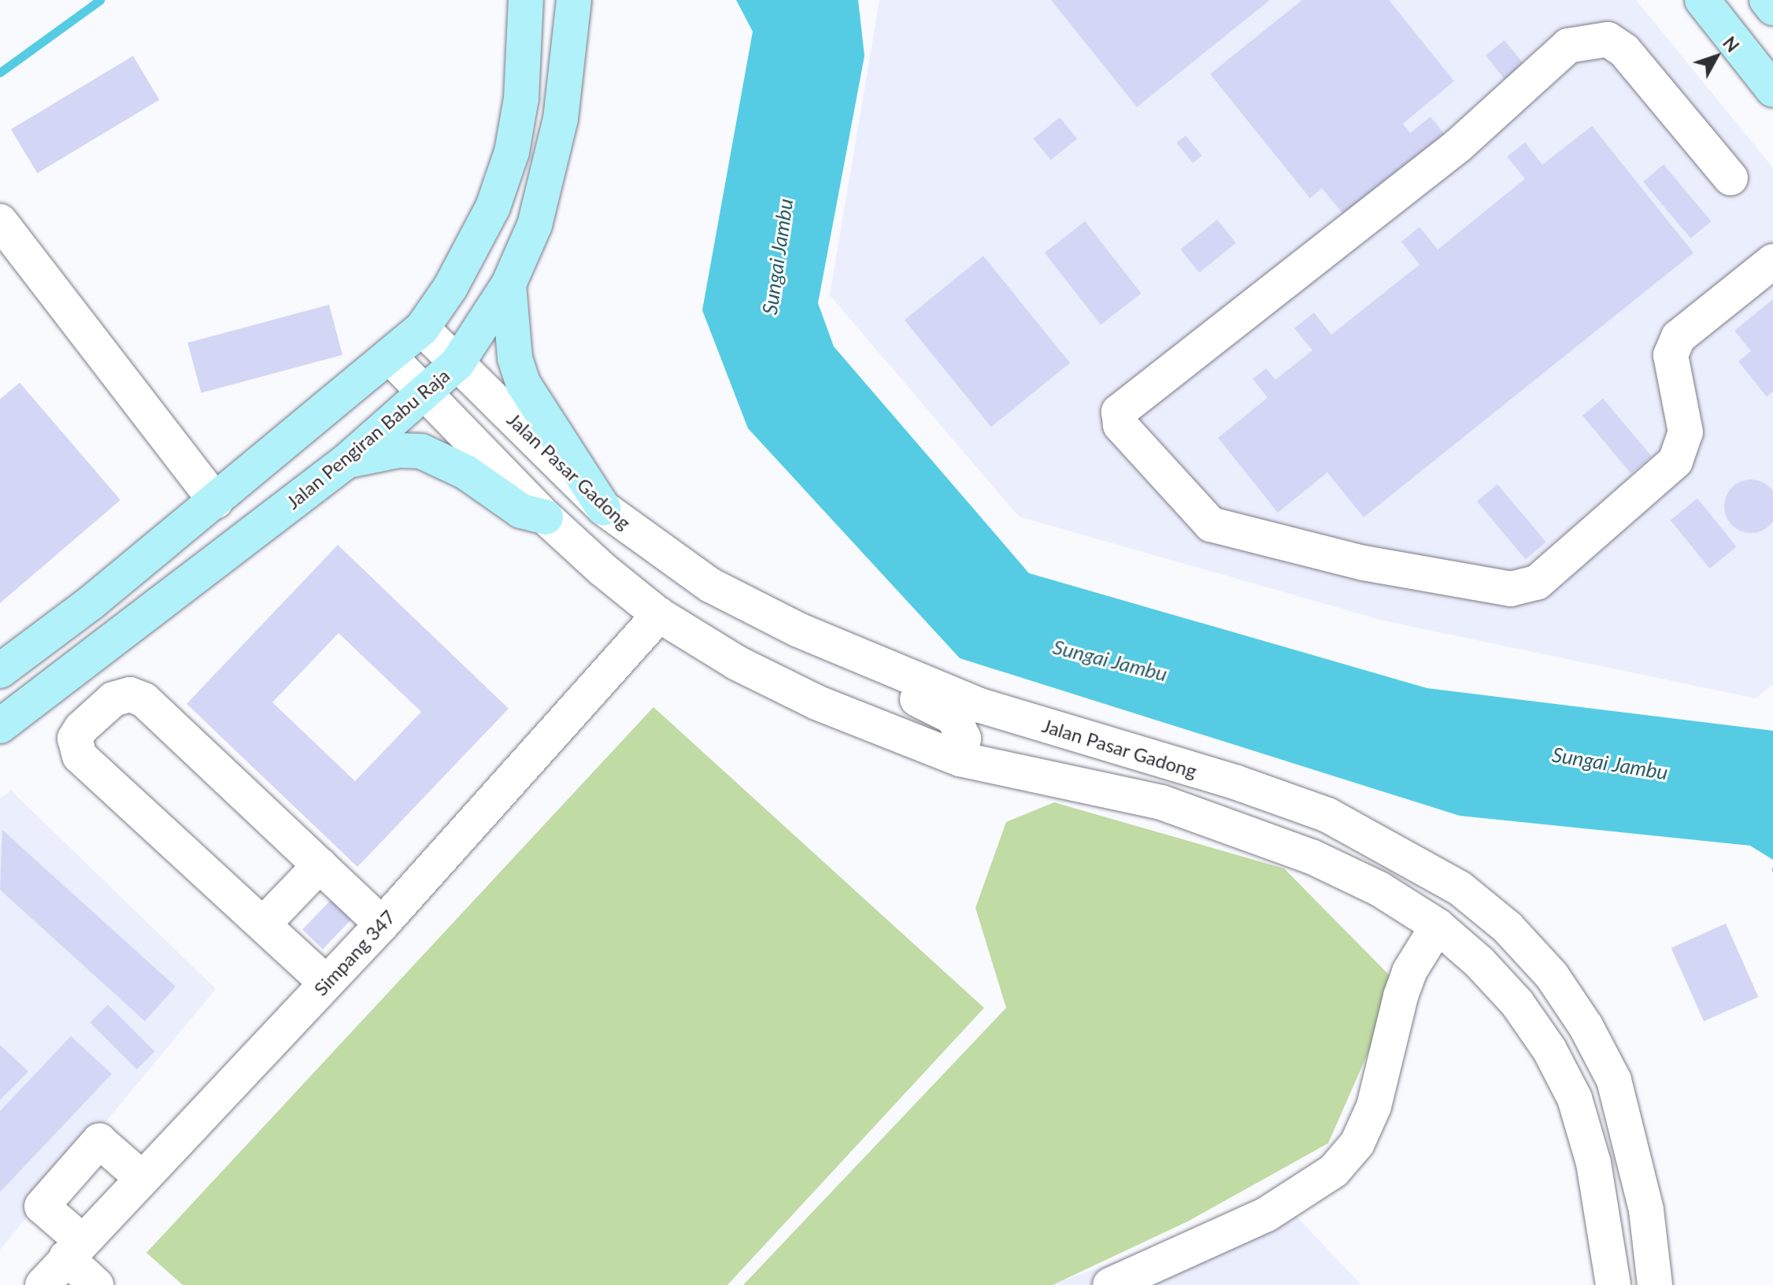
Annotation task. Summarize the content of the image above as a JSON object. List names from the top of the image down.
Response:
{
  "streets": {
    "main road": ["Jalan Pengiran Babu Raja"],
    "street": ["Jalan Pasar Gadong", "Simpang 347"]
  },
  "crossings": [
    ["Jalan Pengiran Babu Raja", "Jalan Pasar Gadong"],
    ["Jalan Pasar Gadong", "Simpang 347"]
  ],
  "water": ["Sungai Jambu"],
  "north": "top right"
}
